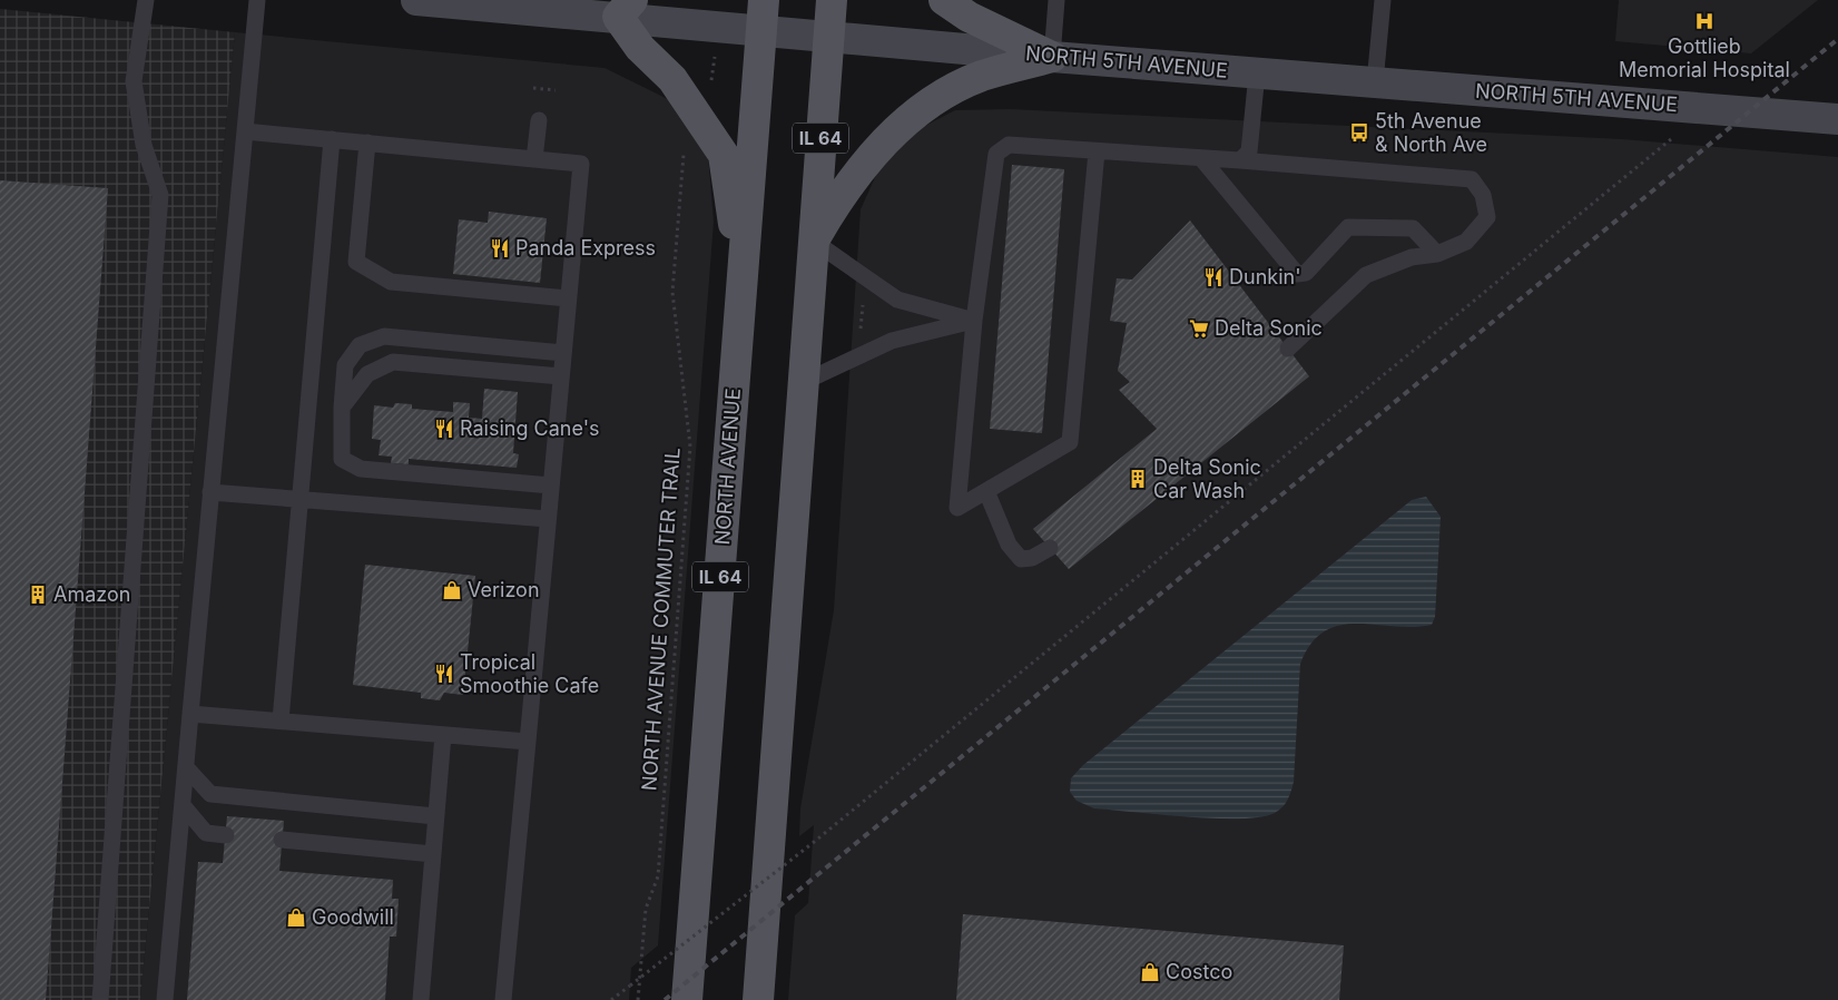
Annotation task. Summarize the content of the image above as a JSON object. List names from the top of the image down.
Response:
{
  "streets": {
    "main road": ["IL 64", "NORTH AVENUE"],
    "street": ["NORTH 5TH AVENUE"],
    "path": ["NORTH AVENUE COMMUTER TRAIL"]
  },
  "crossings": [
    ["NORTH 5TH AVENUE", "IL 64"],
    ["NORTH 5TH AVENUE", "NORTH AVENUE"]
  ],
  "places": {
    "hospital": ["Gottlieb Memorial Hospital"],
    "bus stop": ["5th Avenue & North Ave"],
    "restaurant": [
      "Panda Express",
      "Dunkin'",
      "Raising Cane's",
      "Tropical Smoothie Cafe"
    ],
    "supermarket": ["Delta Sonic"],
    "building": ["Delta Sonic Car Wash", "Amazon"],
    "shop": ["Verizon", "Goodwill", "Costco"]
  }
}
